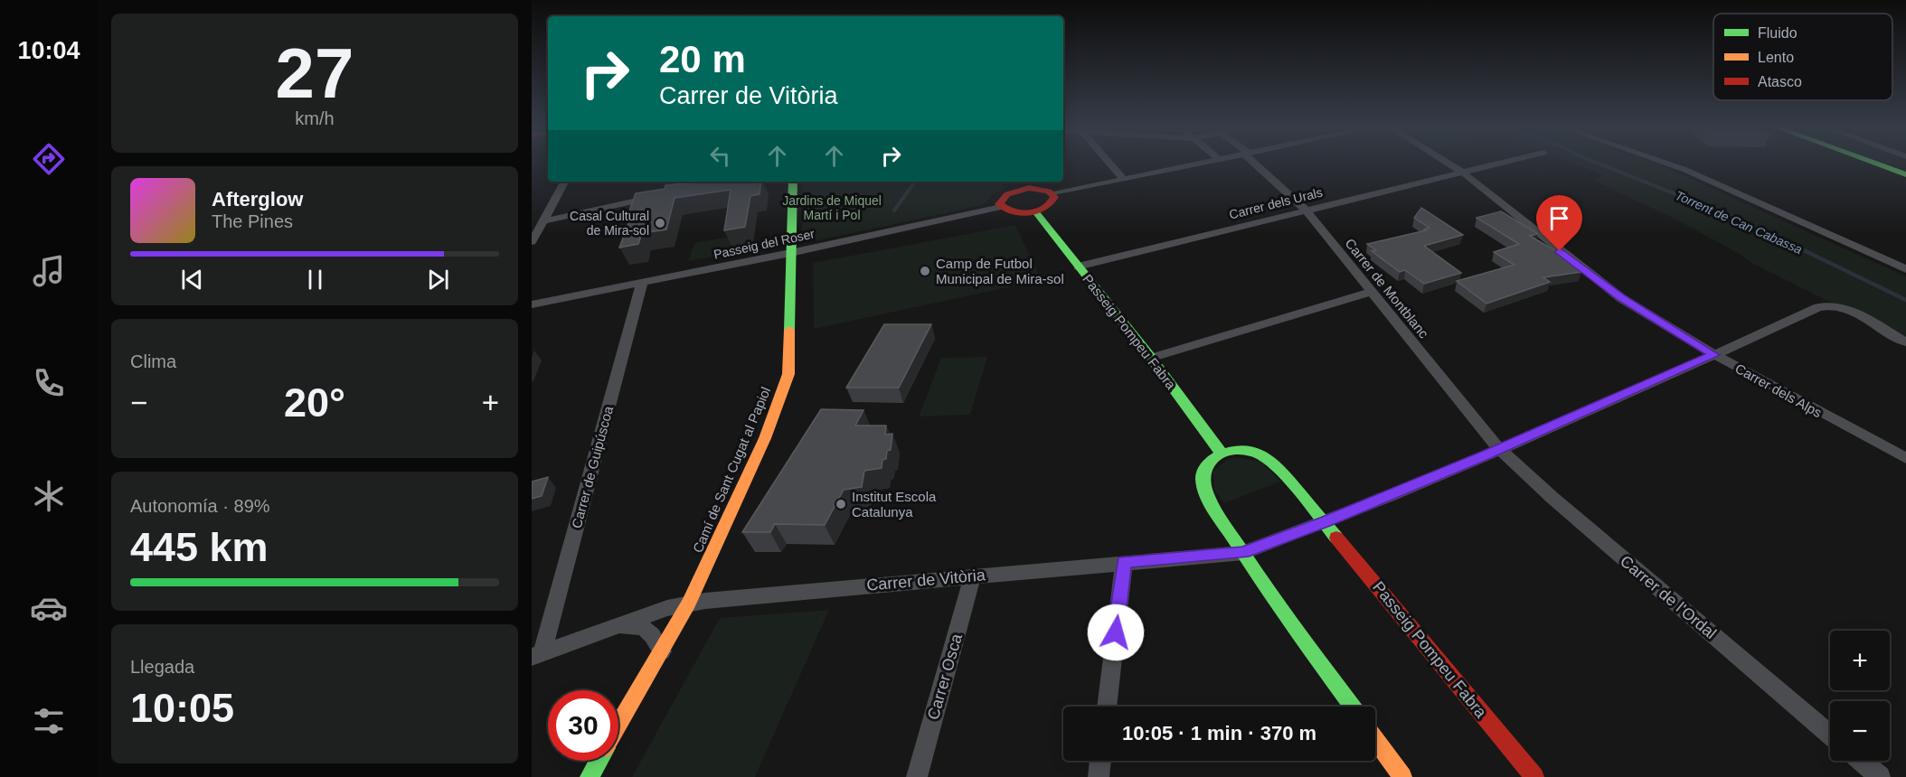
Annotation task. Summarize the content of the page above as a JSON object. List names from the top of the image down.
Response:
{
  "streets": {
    "street": [
      "Carrer dels Urals",
      "Passeig del Roser",
      "Carrer de Montblanc",
      "Passeig Pompeu Fabra",
      "Carrer dels Alps",
      "Carrer de Guipúscoa",
      "Camí de Sant Cugat al Papiol",
      "Carrer de Vitòria",
      "Carrer de l'Ordal",
      "Carrer Osca"
    ]
  },
  "crossings": [
    ["Carrer dels Urals", "Carrer de Montblanc"],
    ["Carrer dels Urals", "Passeig Pompeu Fabra"],
    ["Carrer dels Urals", "Carrer dels Alps"],
    ["Passeig del Roser", "Carrer de Guipúscoa"],
    ["Passeig del Roser", "Camí de Sant Cugat al Papiol"],
    ["Carrer de Montblanc", "Carrer de l'Ordal"],
    ["Carrer de Guipúscoa", "Carrer de Vitòria"],
    ["Camí de Sant Cugat al Papiol", "Carrer de Vitòria"],
    ["Carrer de Vitòria", "Carrer Osca"]
  ],
  "water": ["Torrent de Can Cabassa"],
  "parks": ["Jardins de Miquel Martí i Pol"],
  "places": ["Casal Cultural de Mira-sol", "Camp de Futbol Municipal de Mira-sol", "Institut Escola Catalunya"],
  "legend": ["Fluido", "Lento", "Atasco"],
  "page": {
    "tabs": "10:04",
    "tile": [
      ["27", "km/h"],
      "Clima",
      ["Autonomía · 89%", "445 km"],
      ["Llegada", "10:05"]
    ],
    "turn": ["20 m", "Carrer de Vitòria"],
    "song": ["Afterglow", "The Pines"],
    "heat": ["−", "20°", "+"],
    "map_buttons": ["+", "−"],
    "limit": "30",
    "trip": "10:05 · 1 min · 370 m"
  }
}
